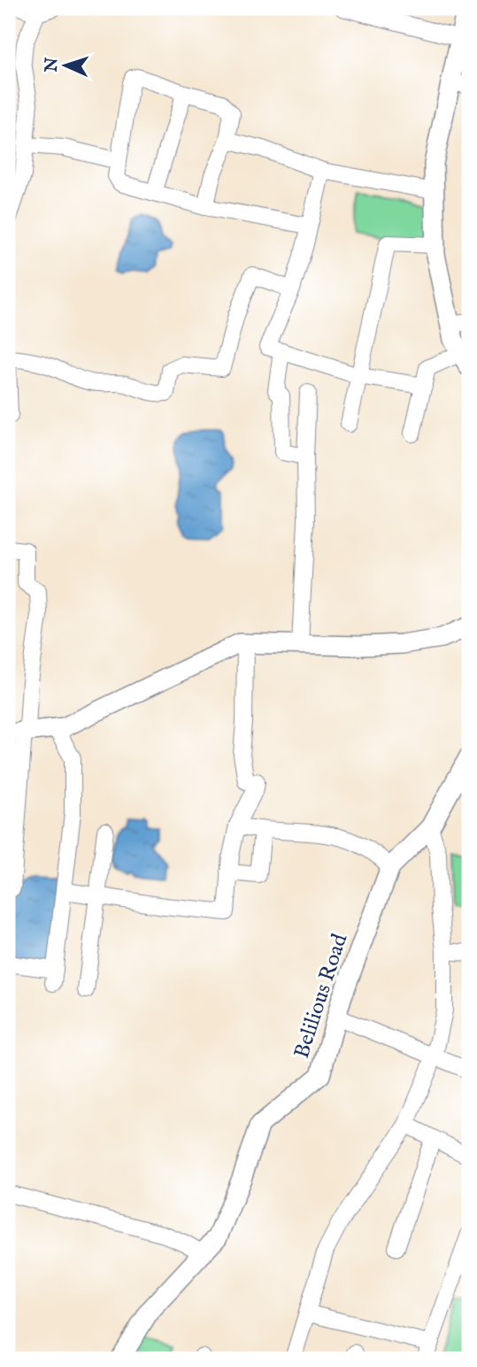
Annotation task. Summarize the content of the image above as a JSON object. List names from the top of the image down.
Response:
{
  "streets": {
    "main road": ["Belilious Road"]
  },
  "north": "left"
}
